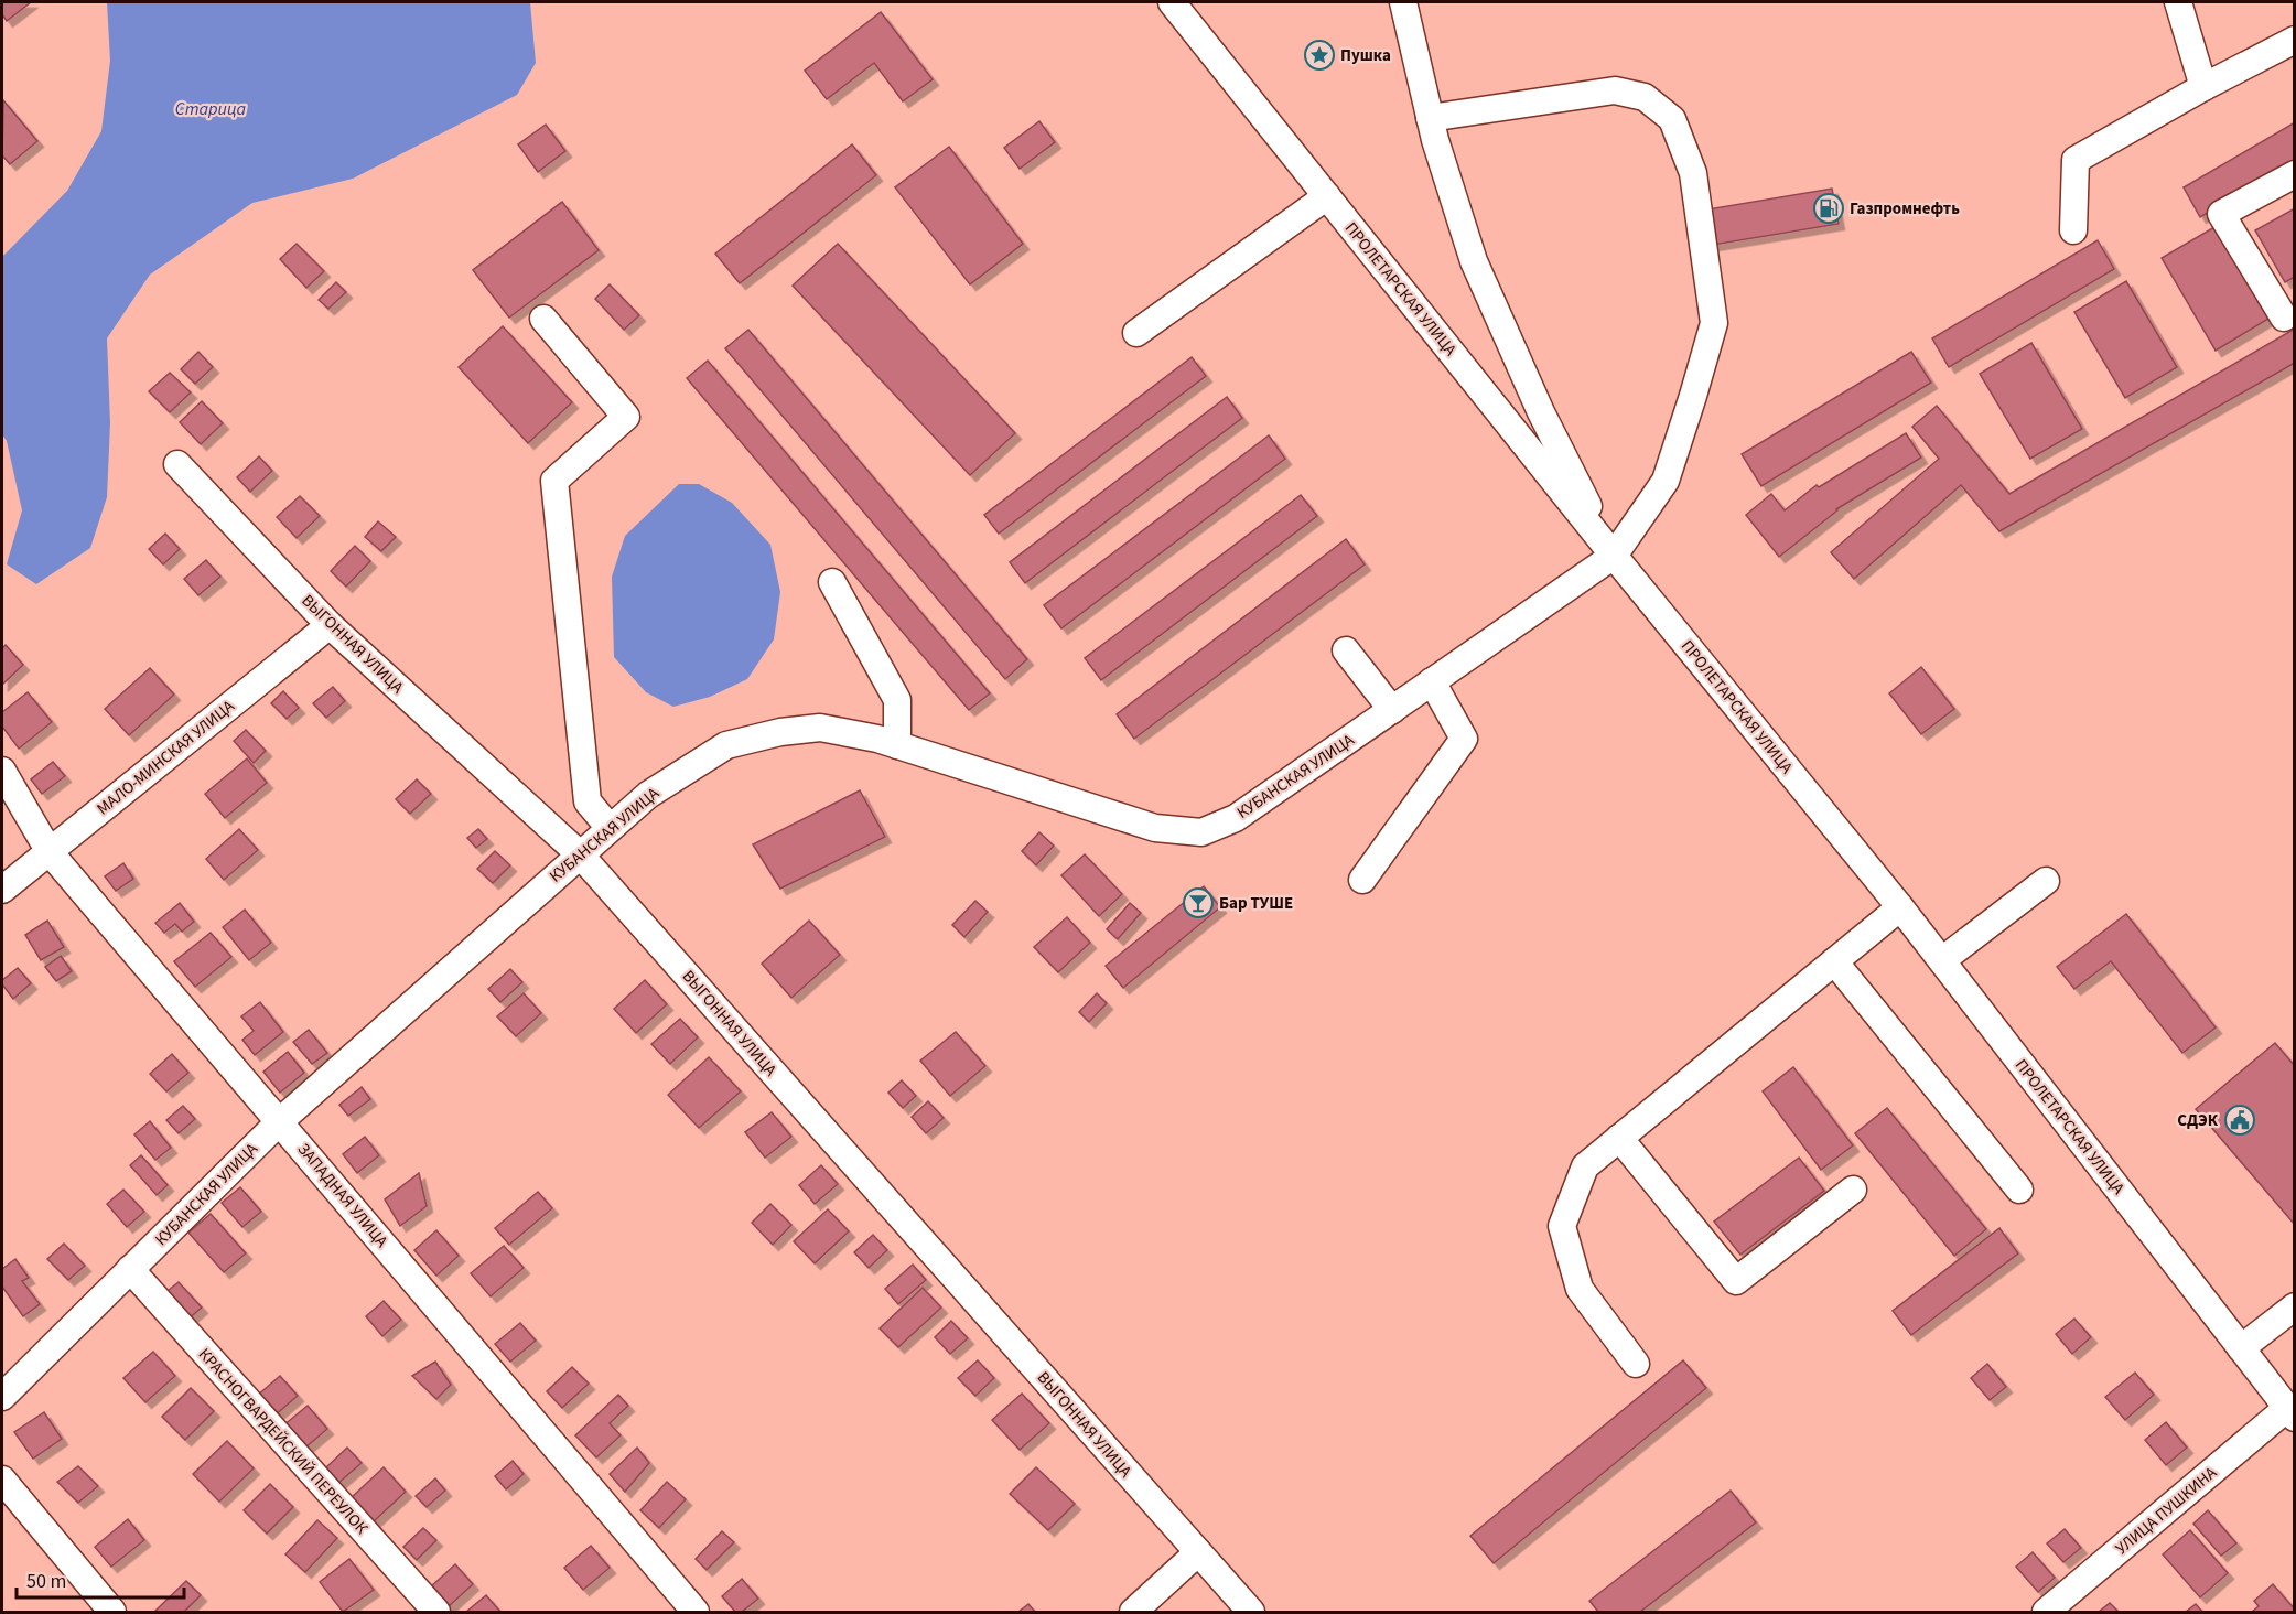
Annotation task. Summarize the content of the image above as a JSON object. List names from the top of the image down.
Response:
{
  "streets": {
    "street": [
      "ПРОЛЕТАРСКАЯ УЛИЦА",
      "ВЫГОННАЯ УЛИЦА",
      "МАЛО-МИНСКАЯ УЛИЦА",
      "КУБАНСКАЯ УЛИЦА",
      "ЗАПАДНАЯ УЛИЦА",
      "КРАСНОГВАРДЕЙСКИЙ ПЕРЕУЛОК",
      "УЛИЦА ПУШКИНА"
    ]
  },
  "crossings": [
    ["ПРОЛЕТАРСКАЯ УЛИЦА", "КУБАНСКАЯ УЛИЦА"],
    ["ПРОЛЕТАРСКАЯ УЛИЦА", "УЛИЦА ПУШКИНА"],
    ["ВЫГОННАЯ УЛИЦА", "МАЛО-МИНСКАЯ УЛИЦА"],
    ["ВЫГОННАЯ УЛИЦА", "КУБАНСКАЯ УЛИЦА"],
    ["МАЛО-МИНСКАЯ УЛИЦА", "ЗАПАДНАЯ УЛИЦА"],
    ["КУБАНСКАЯ УЛИЦА", "ЗАПАДНАЯ УЛИЦА"],
    ["КУБАНСКАЯ УЛИЦА", "КРАСНОГВАРДЕЙСКИЙ ПЕРЕУЛОК"]
  ],
  "water": ["Старица"],
  "places": {
    "place": ["Пушка"],
    "fuel station": ["Газпромнефть"],
    "bar": ["Бар ТУШЕ"],
    "public building": ["СДЭК"]
  },
  "scale_bar": "50 m"
}
